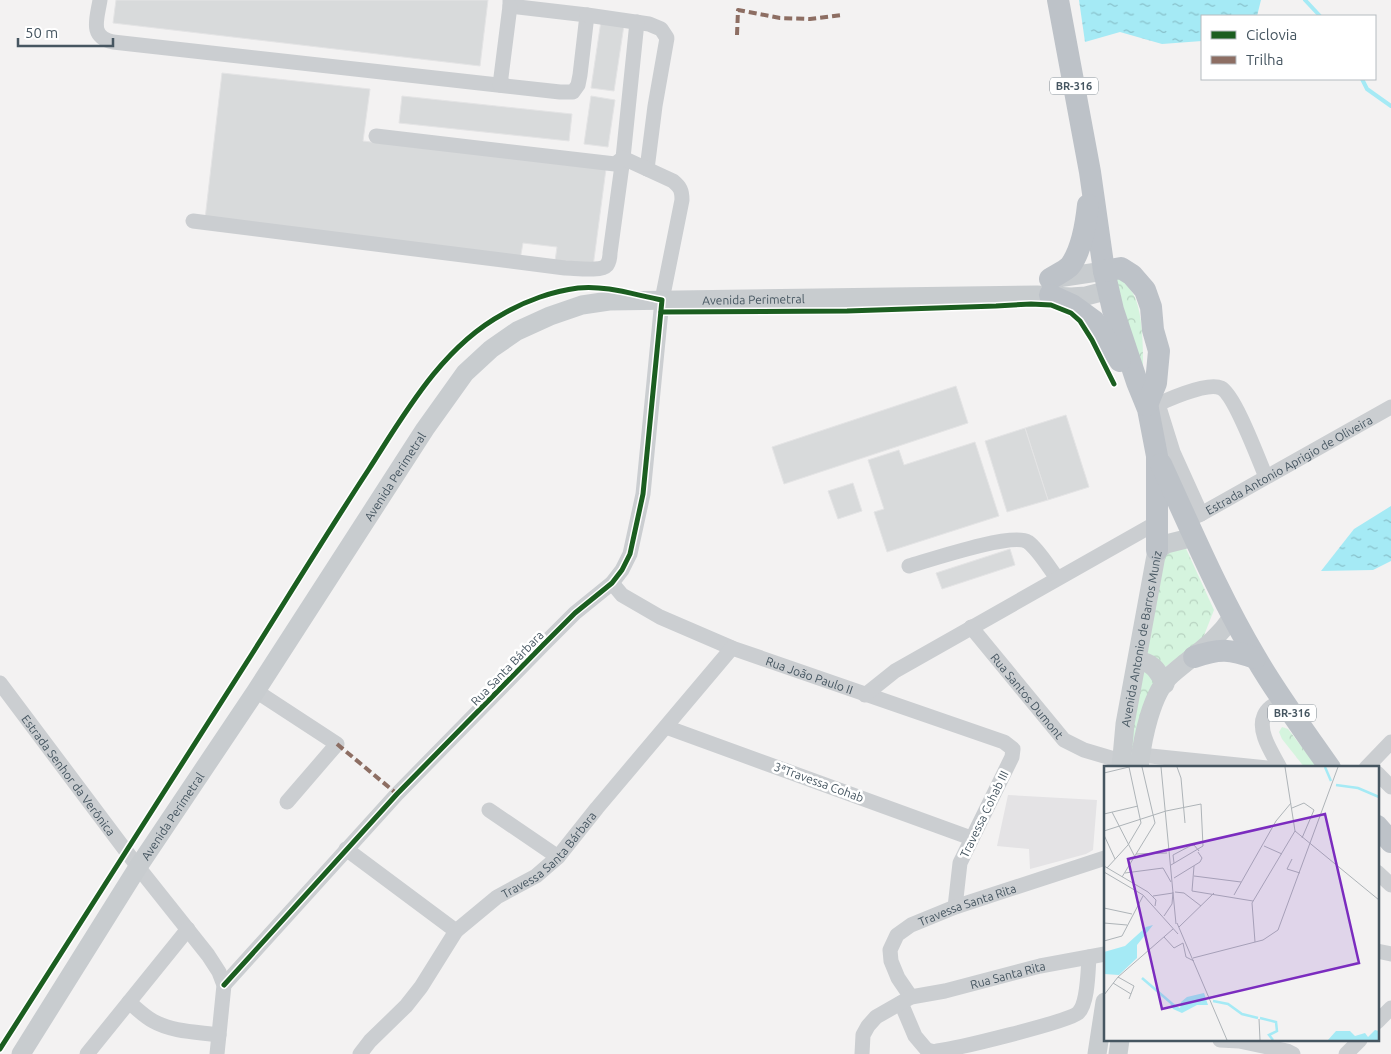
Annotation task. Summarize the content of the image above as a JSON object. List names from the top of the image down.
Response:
{
  "streets": {
    "highway": ["BR-316"],
    "main road": ["Avenida Perimetral", "Avenida Antonio de Barros Muniz"],
    "street": [
      "Estrada Antonio Aprigio de Oliveira",
      "Rua Santa Bárbara",
      "Rua João Paulo II",
      "Rua Santos Dumont",
      "Estrada Senhor da Verônica",
      "3ªTravessa Cohab",
      "Travessa Cohab III",
      "Travessa Santa Bárbara",
      "Travessa Santa Rita",
      "Rua Santa Rita"
    ]
  },
  "crossings": [
    ["BR-316", "Estrada Antonio Aprigio de Oliveira"],
    ["BR-316", "Avenida Antonio de Barros Muniz"],
    ["Avenida Perimetral", "Rua Santa Bárbara"],
    ["Avenida Perimetral", "Estrada Senhor da Verônica"],
    ["Estrada Antonio Aprigio de Oliveira", "Avenida Antonio de Barros Muniz"],
    ["Avenida Antonio de Barros Muniz", "Rua Santos Dumont"],
    ["Rua Santa Bárbara", "Rua João Paulo II"],
    ["Rua Santa Bárbara", "Estrada Senhor da Verônica"],
    ["Rua João Paulo II", "Travessa Cohab III"],
    ["Rua João Paulo II", "Travessa Santa Bárbara"],
    ["3ªTravessa Cohab", "Travessa Cohab III"],
    ["3ªTravessa Cohab", "Travessa Santa Bárbara"],
    ["Travessa Cohab III", "Travessa Santa Rita"],
    ["Travessa Santa Rita", "Rua Santa Rita"]
  ],
  "legend": ["Ciclovia", "Trilha"],
  "scale_bar": "50 m"
}
